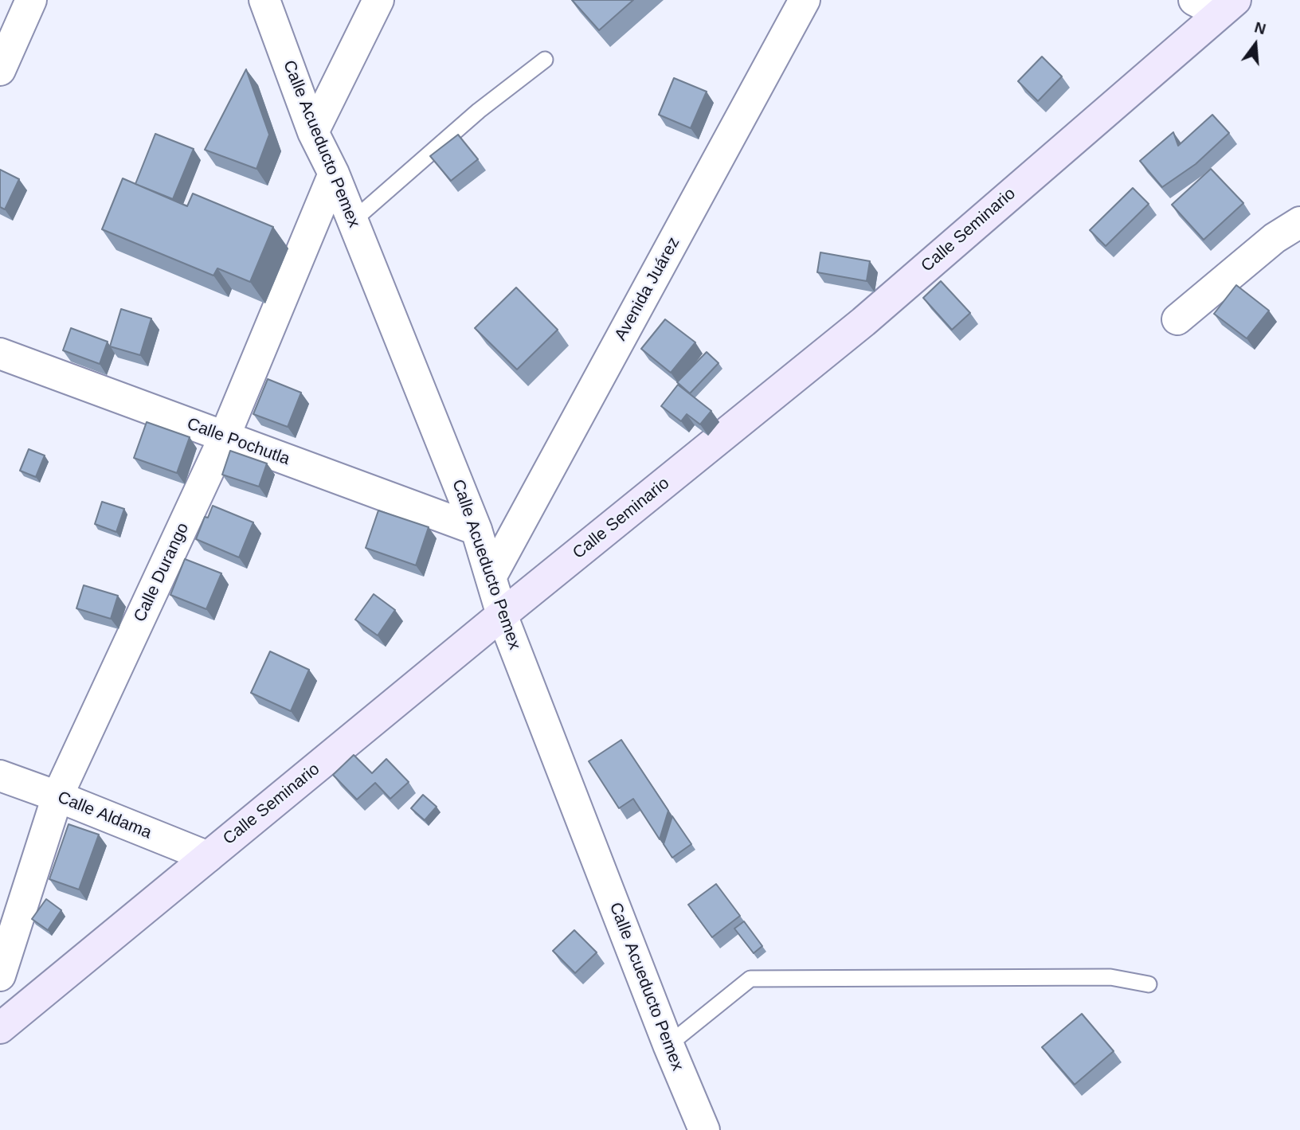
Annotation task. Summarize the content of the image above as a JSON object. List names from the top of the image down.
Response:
{
  "streets": {
    "street": [
      "Calle Acueducto Pemex",
      "Calle Seminario",
      "Avenida Juárez",
      "Calle Pochutla",
      "Calle Durango",
      "Calle Aldama"
    ]
  },
  "crossings": [
    ["Calle Acueducto Pemex", "Calle Seminario"],
    ["Calle Acueducto Pemex", "Avenida Juárez"],
    ["Calle Acueducto Pemex", "Calle Pochutla"],
    ["Calle Acueducto Pemex", "Calle Durango"],
    ["Calle Seminario", "Calle Aldama"],
    ["Calle Pochutla", "Calle Durango"],
    ["Calle Durango", "Calle Aldama"]
  ],
  "north": "top"
}
